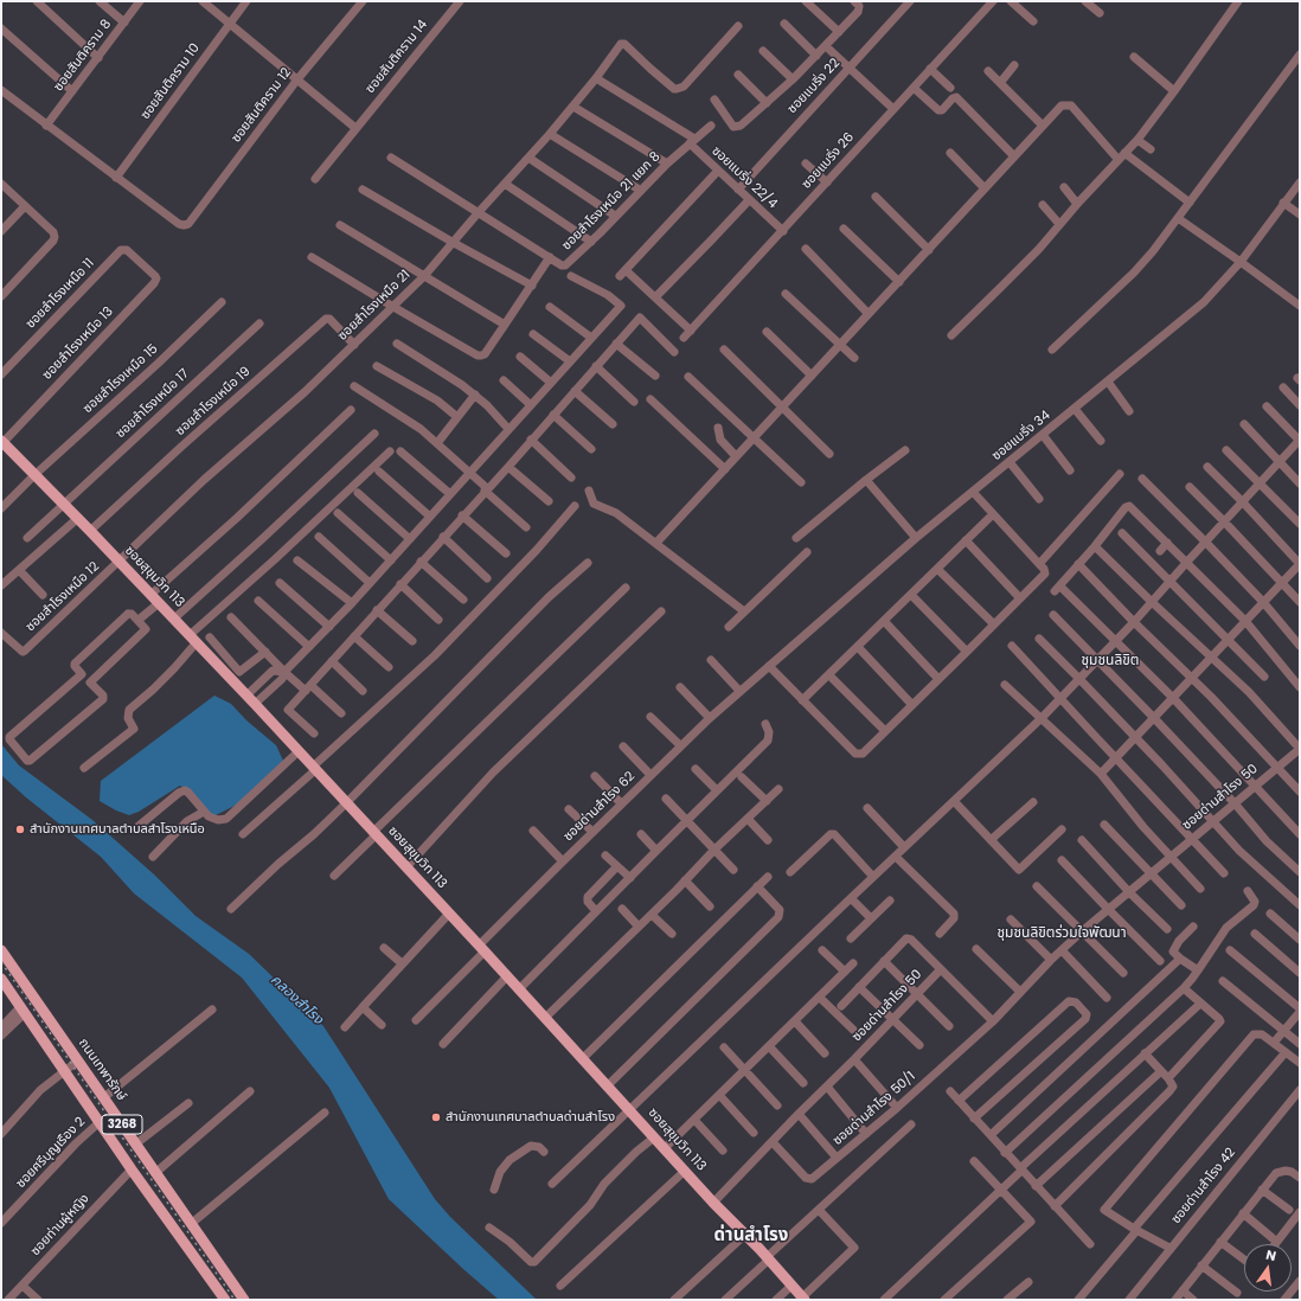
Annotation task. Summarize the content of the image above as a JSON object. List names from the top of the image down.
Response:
{
  "streets": {
    "main road": ["ซอยสุขุมวิท 113", "ถนนเทพารักษ์", "3268"],
    "street": [
      "ซอยสันติคราม 8",
      "ซอยสันติคราม 14",
      "ซอยสันติคราม 10",
      "ซอยแบริ่ง 22",
      "ซอยสันติคราม 12",
      "ซอยแบริ่ง 26",
      "ซอยแบริ่ง 22/4",
      "ซอยสำโรงเหนือ 21 แยก 8",
      "ซอยสำโรงเหนือ 11",
      "ซอยสำโรงเหนือ 21",
      "ซอยสำโรงเหนือ 13",
      "ซอยสำโรงเหนือ 15",
      "ซอยสำโรงเหนือ 19",
      "ซอยสำโรงเหนือ 17",
      "ซอยแบริ่ง 34",
      "ซอยสำโรงเหนือ 12",
      "ซอยด่านสำโรง 50",
      "ซอยด่านสำโรง 62",
      "ซอยด่านสำโรง 50/1",
      "ซอยศรีบุญเรือง 2",
      "ซอยด่านสำโรง 42",
      "ซอยท่านผู้หญิง"
    ]
  },
  "crossings": [
    ["ซอยสันติคราม 10", "ซอยสันติคราม 12"],
    ["ซอยแบริ่ง 22", "ซอยแบริ่ง 22/4"],
    ["ซอยแบริ่ง 26", "ซอยแบริ่ง 22/4"],
    ["ซอยแบริ่ง 22/4", "ซอยสำโรงเหนือ 21 แยก 8"],
    ["ซอยแบริ่ง 22/4", "ซอยสำโรงเหนือ 21"],
    ["ซอยสำโรงเหนือ 21 แยก 8", "ซอยสำโรงเหนือ 21"],
    ["ซอยสำโรงเหนือ 11", "ซอยสำโรงเหนือ 13"],
    ["ซอยสำโรงเหนือ 21", "ซอยสำโรงเหนือ 19"],
    ["ซอยสำโรงเหนือ 21", "ซอยสุขุมวิท 113"],
    ["ซอยสำโรงเหนือ 21", "ซอยสำโรงเหนือ 12"],
    ["ซอยสำโรงเหนือ 13", "ซอยสุขุมวิท 113"],
    ["ซอยสำโรงเหนือ 15", "ซอยสุขุมวิท 113"],
    ["ซอยสำโรงเหนือ 19", "ซอยสุขุมวิท 113"],
    ["ซอยสำโรงเหนือ 17", "ซอยสุขุมวิท 113"],
    ["ซอยแบริ่ง 34", "ซอยด่านสำโรง 62"],
    ["ซอยสุขุมวิท 113", "ซอยสำโรงเหนือ 12"],
    ["ซอยสุขุมวิท 113", "ซอยด่านสำโรง 50"],
    ["ซอยสุขุมวิท 113", "ซอยด่านสำโรง 62"],
    ["ซอยด่านสำโรง 50", "ซอยด่านสำโรง 50/1"],
    ["3268", "ซอยศรีบุญเรือง 2"],
    ["3268", "ซอยท่านผู้หญิง"]
  ],
  "districts": ["ชุมชนลิขิต", "ชุมชนลิขิตร่วมใจพัฒนา", "ด่านสำโรง"],
  "water": ["คลองสำโรง"],
  "places": ["สำนักงานเทศบาลตำบลสำโรงเหนือ", "สำนักงานเทศบาลตำบลด่านสำโรง"],
  "north": "top"
}
